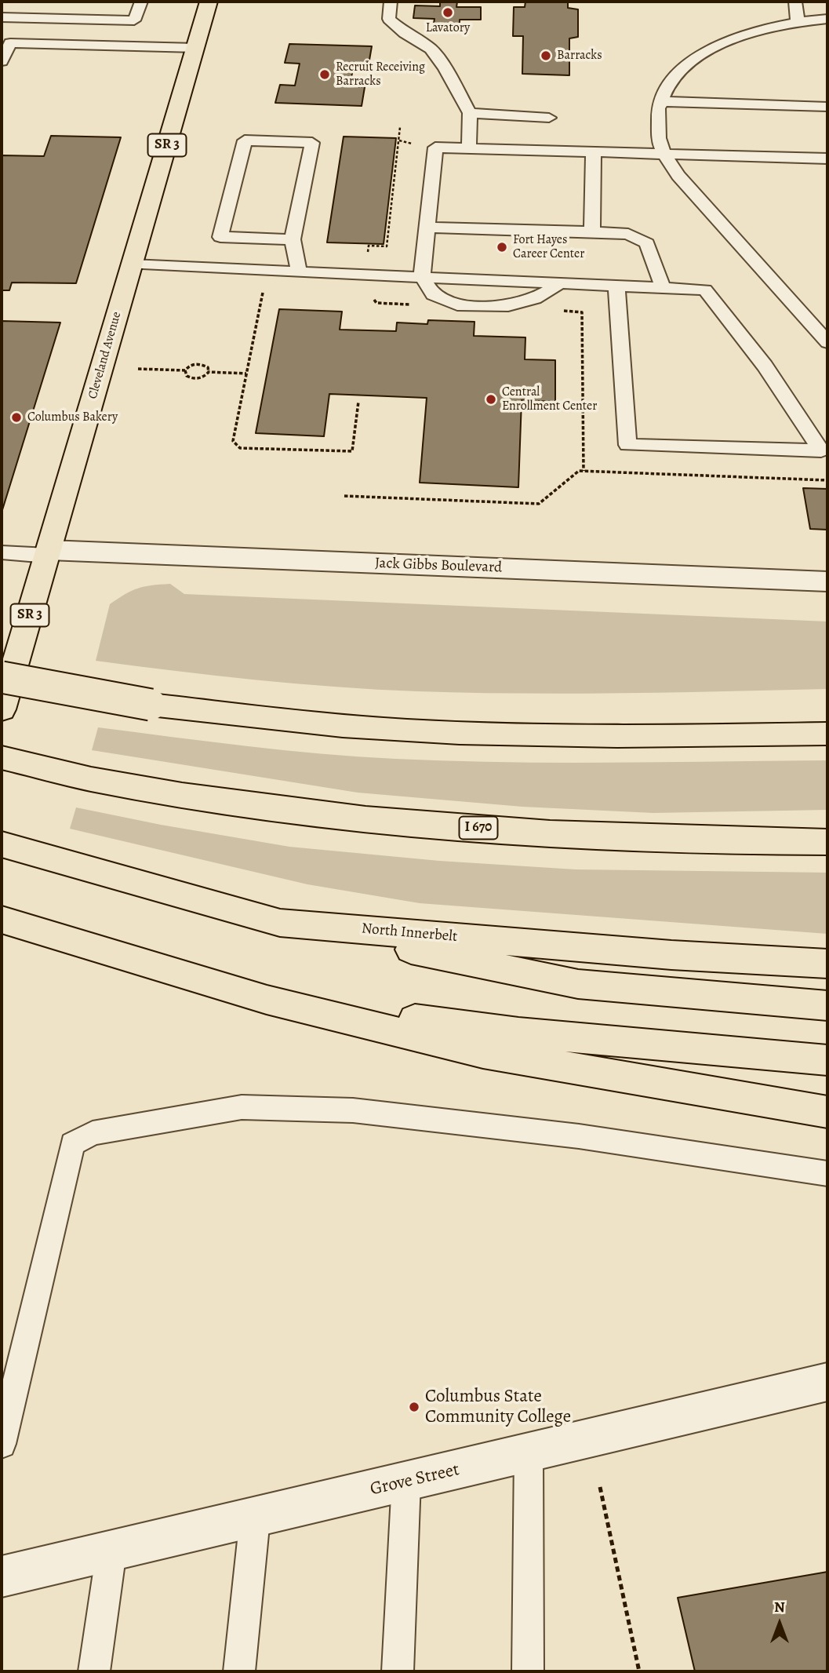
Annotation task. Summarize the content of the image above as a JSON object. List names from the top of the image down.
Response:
{
  "streets": {
    "main road": [
      "SR 3",
      "Cleveland Avenue",
      "I 670",
      "North Innerbelt"
    ],
    "street": ["Jack Gibbs Boulevard", "Grove Street"]
  },
  "crossings": [
    ["Cleveland Avenue", "Jack Gibbs Boulevard"]
  ],
  "places": [
    "Lavatory",
    "Barracks",
    "Recruit Receiving Barracks",
    "Fort Hayes Career Center",
    "Central Enrollment Center",
    "Columbus Bakery",
    "Columbus State Community College"
  ],
  "north": "top"
}
